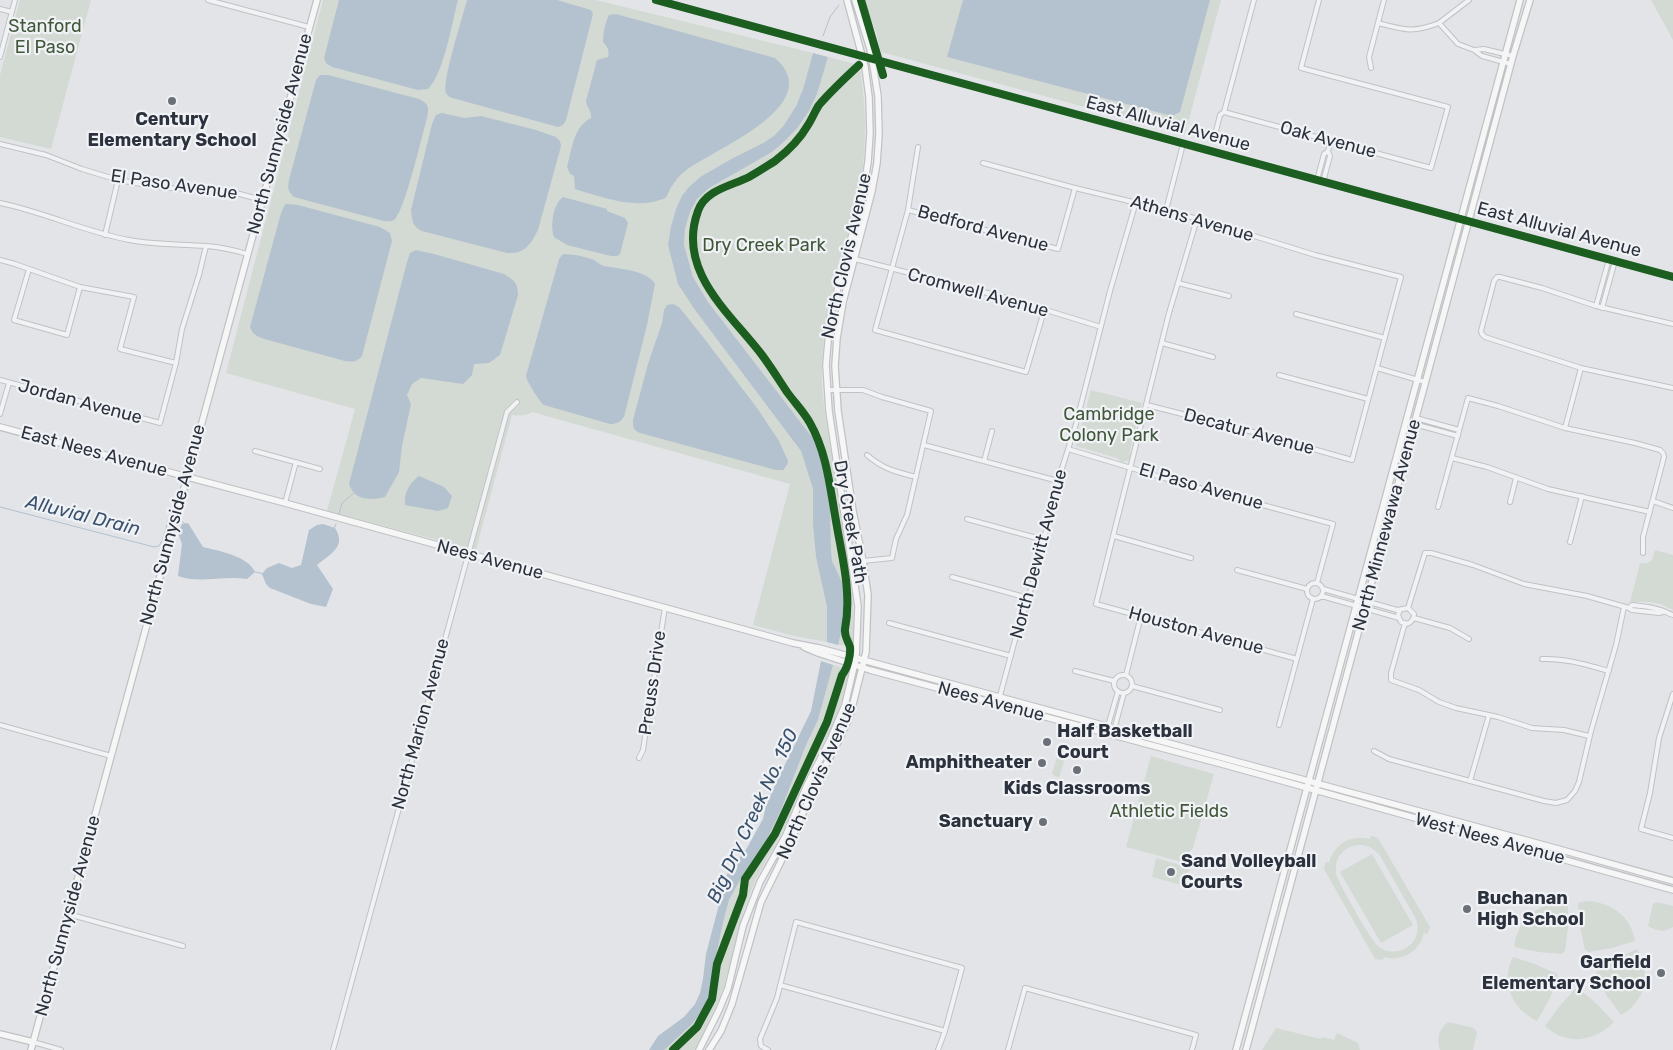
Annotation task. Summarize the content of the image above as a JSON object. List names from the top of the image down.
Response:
{
  "streets": {
    "main road": [
      "East Alluvial Avenue",
      "North Sunnyside Avenue",
      "North Clovis Avenue",
      "East Nees Avenue",
      "North Minnewawa Avenue",
      "Nees Avenue",
      "West Nees Avenue"
    ],
    "street": [
      "Oak Avenue",
      "El Paso Avenue",
      "Athens Avenue",
      "Bedford Avenue",
      "Cromwell Avenue",
      "Jordan Avenue",
      "Decatur Avenue",
      "North Dewitt Avenue",
      "Houston Avenue",
      "Preuss Drive",
      "North Marion Avenue"
    ],
    "cycle path": ["Dry Creek Path"]
  },
  "crossings": [
    ["East Alluvial Avenue", "North Clovis Avenue"],
    ["East Alluvial Avenue", "North Minnewawa Avenue"],
    ["North Sunnyside Avenue", "El Paso Avenue"],
    ["North Sunnyside Avenue", "East Nees Avenue"],
    ["North Sunnyside Avenue", "Nees Avenue"],
    ["El Paso Avenue", "North Dewitt Avenue"],
    ["Athens Avenue", "Bedford Avenue"],
    ["Athens Avenue", "North Dewitt Avenue"],
    ["North Clovis Avenue", "Cromwell Avenue"],
    ["North Clovis Avenue", "Nees Avenue"],
    ["Cromwell Avenue", "North Dewitt Avenue"],
    ["East Nees Avenue", "Nees Avenue"],
    ["North Minnewawa Avenue", "Nees Avenue"],
    ["North Minnewawa Avenue", "West Nees Avenue"],
    ["North Dewitt Avenue", "Nees Avenue"],
    ["Nees Avenue", "Preuss Drive"],
    ["Nees Avenue", "North Marion Avenue"],
    ["Nees Avenue", "West Nees Avenue"]
  ],
  "water": ["Alluvial Drain", "Big Dry Creek No. 150"],
  "parks": [
    "Stanford El Paso",
    "Dry Creek Park",
    "Cambridge Colony Park",
    "Athletic Fields"
  ],
  "places": [
    "Century Elementary School",
    "Half Basketball Court",
    "Amphitheater",
    "Kids Classrooms",
    "Sanctuary",
    "Sand Volleyball Courts",
    "Buchanan High School",
    "Garfield Elementary School"
  ]
}
